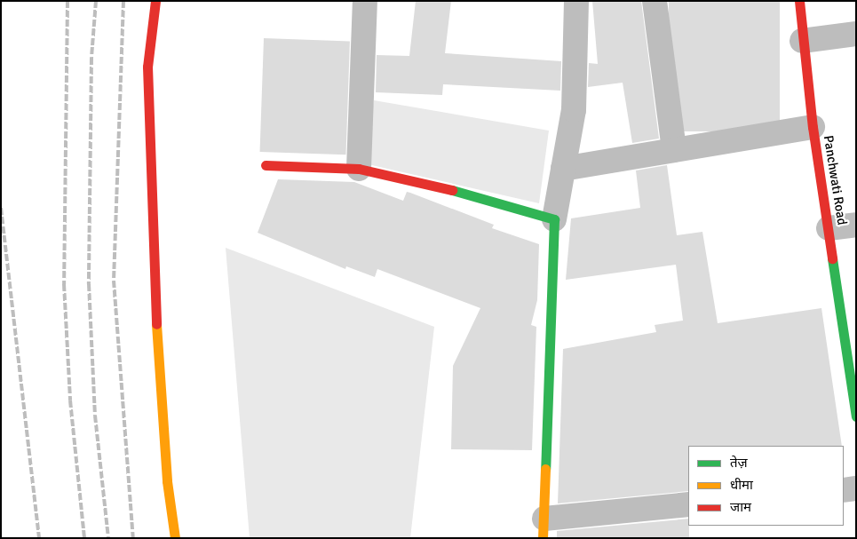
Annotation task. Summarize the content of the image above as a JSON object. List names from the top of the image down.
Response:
{
  "streets": {
    "street": ["Panchwati Road"]
  },
  "legend": ["तेज़", "धीमा", "जाम"]
}
